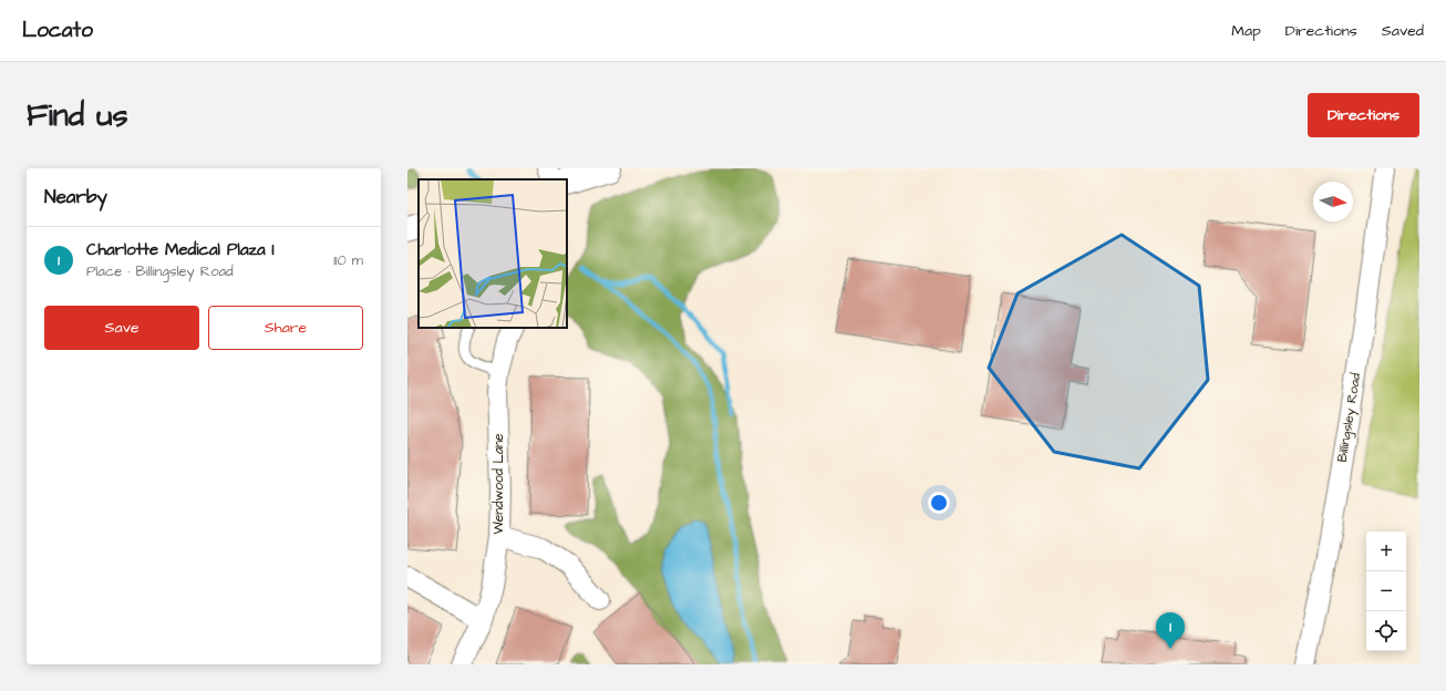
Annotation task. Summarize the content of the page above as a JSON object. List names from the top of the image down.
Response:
{
  "streets": {
    "street": ["Billingsley Road", "Wendwood Lane"]
  },
  "north": "right",
  "page": {
    "header": "Locato",
    "nav": ["Map", "Directions", "Saved"],
    "buttons": [
      "Directions",
      ["Save", "Share"]
    ],
    "title": "Find us",
    "heading": "Nearby",
    "list": [
      {
        "mark": "1",
        "name": "Charlotte Medical Plaza I",
        "note": "Place · Billingsley Road",
        "value": "110 m"
      }
    ],
    "map_buttons": ["+", "−"],
    "pins": "1"
  }
}
